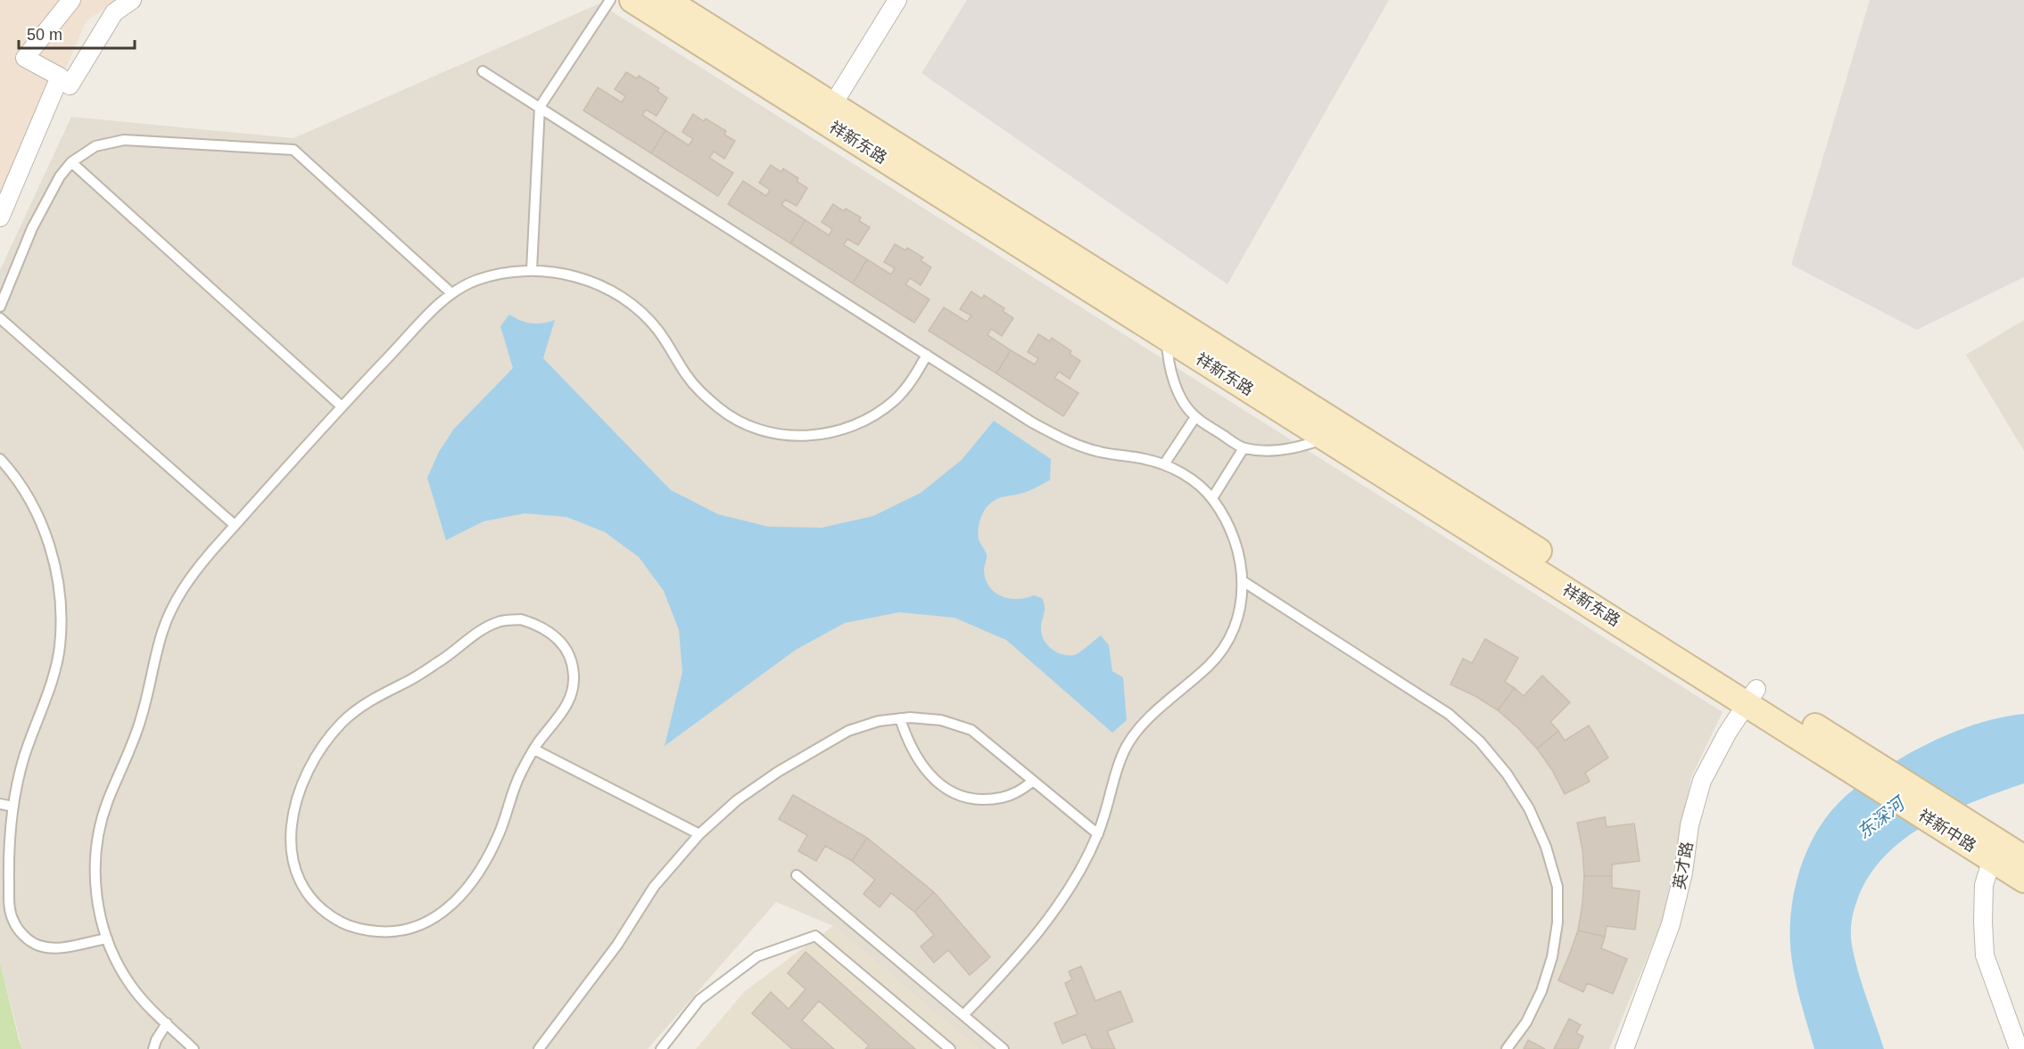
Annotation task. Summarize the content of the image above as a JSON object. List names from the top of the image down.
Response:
{
  "streets": {
    "street": ["祥新东路", "祥新中路", "英才路"]
  },
  "crossings": [
    ["祥新东路", "祥新中路"],
    ["祥新东路", "英才路"]
  ],
  "water": ["东深河"],
  "scale_bar": "50 m"
}
